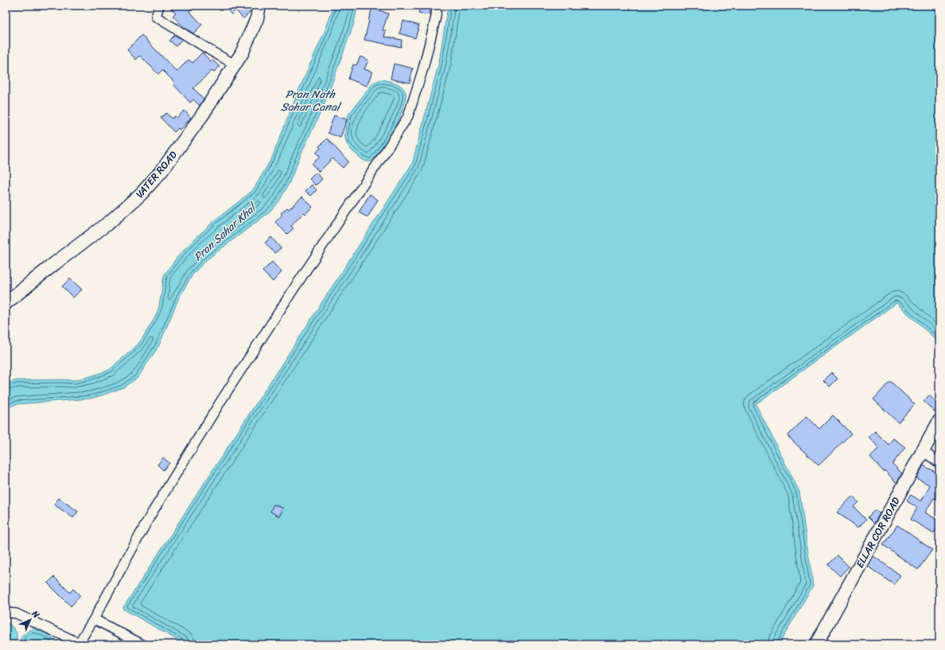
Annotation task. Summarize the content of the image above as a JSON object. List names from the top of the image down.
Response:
{
  "streets": {
    "street": ["VATER ROAD", "ELLAR COR ROAD"]
  },
  "water": ["Pran Nath Sahar Canal", "Pran Sahar Khal"],
  "north": "top right"
}
